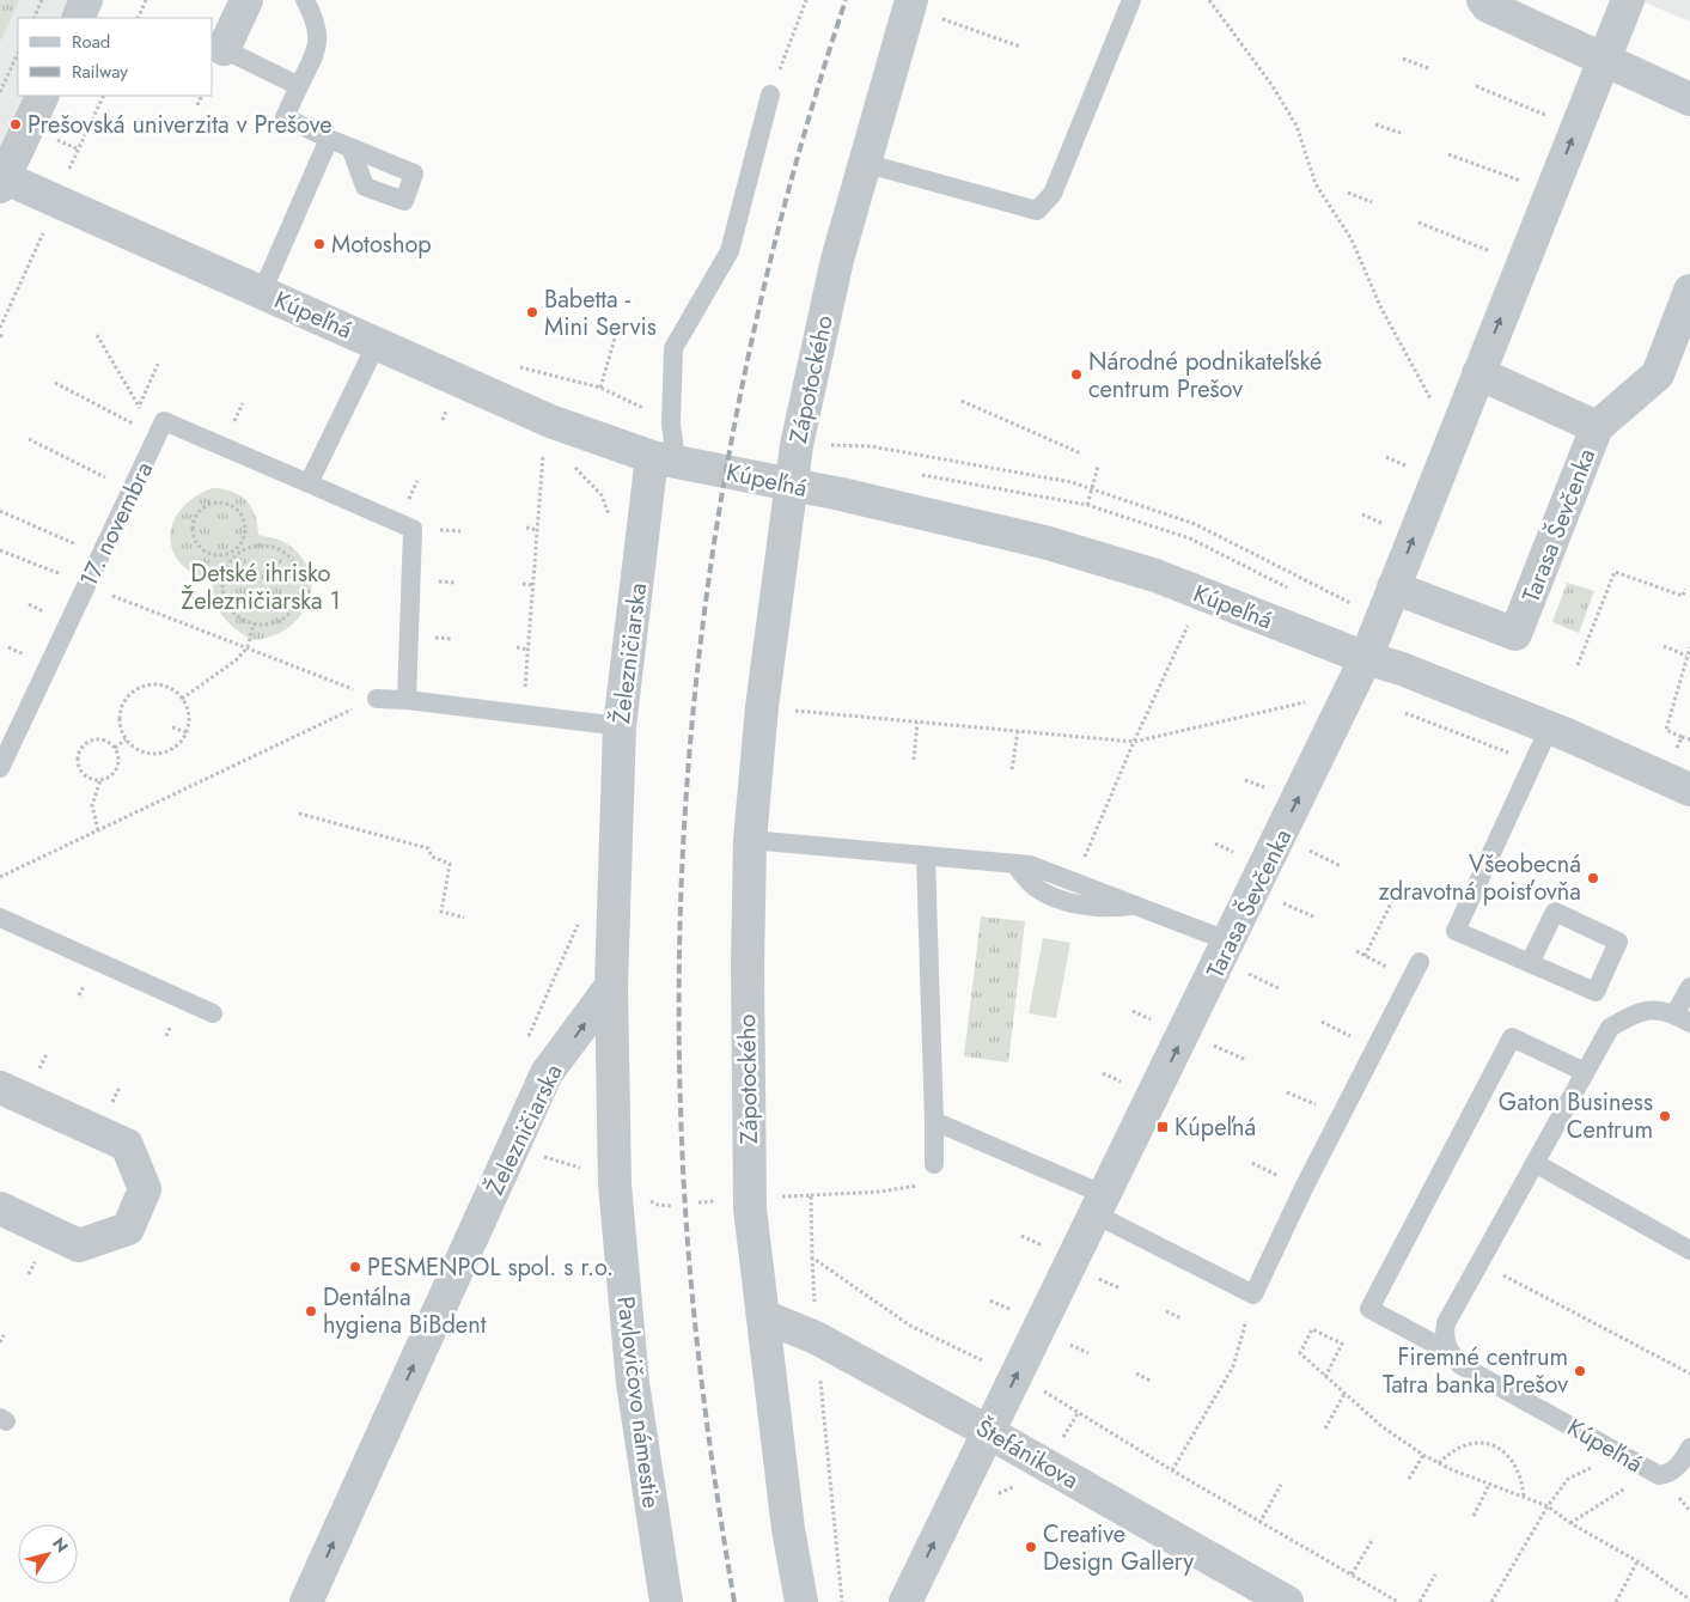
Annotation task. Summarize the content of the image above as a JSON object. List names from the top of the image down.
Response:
{
  "streets": {
    "street": [
      "Kúpeľná",
      "Zápotockého",
      "Tarasa Ševčenka",
      "Železničiarska",
      "Pavlovičovo námestie",
      "Štefánikova"
    ],
    "lane": ["17. novembra"]
  },
  "crossings": [
    ["Kúpeľná", "Zápotockého"],
    ["Kúpeľná", "Tarasa Ševčenka"],
    ["Kúpeľná", "Železničiarska"],
    ["Zápotockého", "Štefánikova"],
    ["Tarasa Ševčenka", "Štefánikova"],
    ["Železničiarska", "Pavlovičovo námestie"]
  ],
  "one_way": ["Tarasa Ševčenka", "Železničiarska"],
  "parks": ["Detské ihrisko Železničiarska 1"],
  "places": {
    "other": [
      "Prešovská univerzita v Prešove",
      "Motoshop",
      "Babetta - Mini Servis",
      "Národné podnikateľské centrum Prešov",
      "Všeobecná zdravotná poisťovňa",
      "Gaton Business Centrum",
      "PESMENPOL spol. s r.o.",
      "Dentálna hygiena BiBdent",
      "Firemné centrum Tatra banka Prešov",
      "Creative Design Gallery"
    ],
    "transit": ["Kúpeľná"]
  },
  "legend": ["Road", "Railway"],
  "north": "top right"
}
